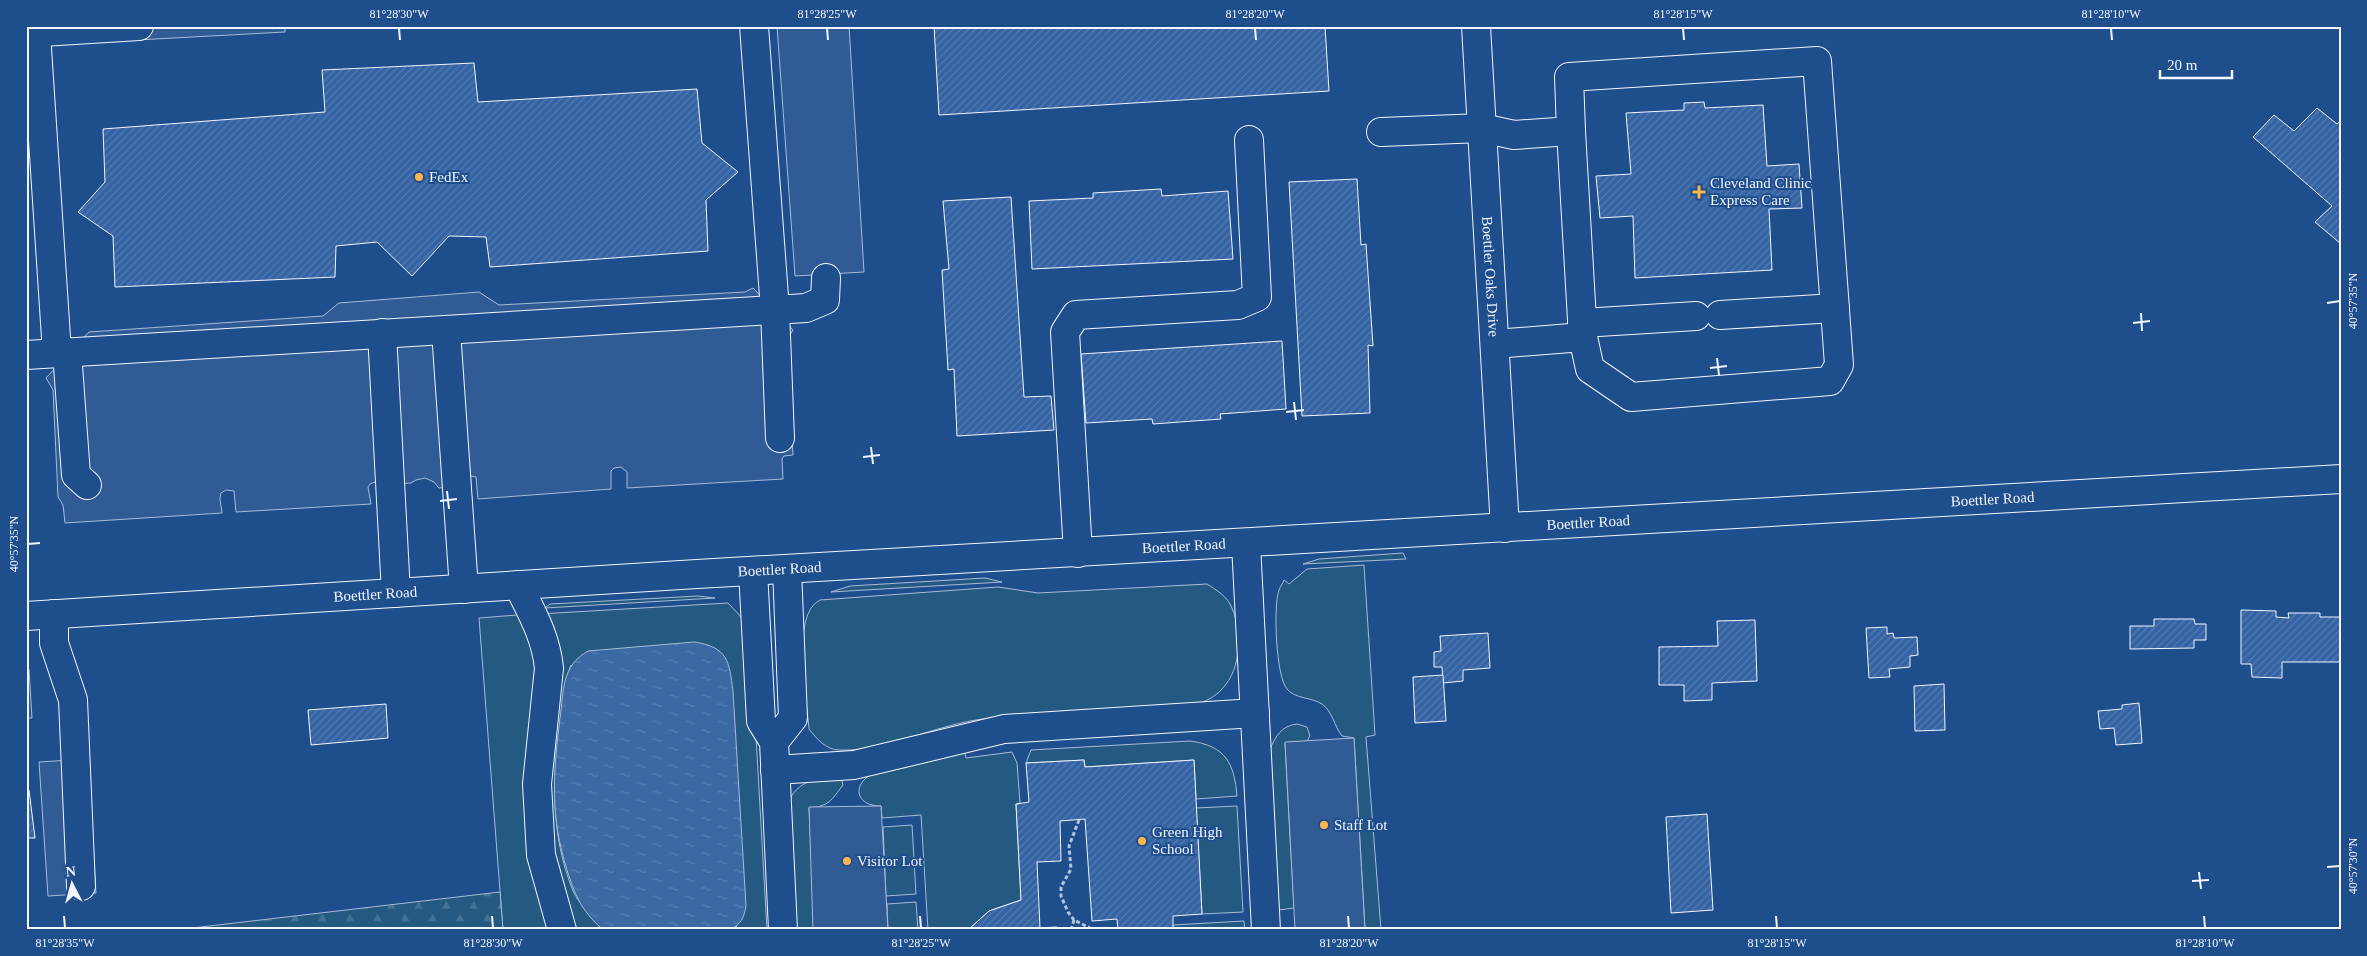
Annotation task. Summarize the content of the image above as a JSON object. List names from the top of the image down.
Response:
{
  "streets": {
    "street": ["Boettler Oaks Drive", "Boettler Road"]
  },
  "crossings": [
    ["Boettler Oaks Drive", "Boettler Road"]
  ],
  "places": {
    "other": [
      "FedEx",
      "Staff Lot",
      "Green High School",
      "Visitor Lot"
    ],
    "health": ["Cleveland Clinic Express Care"]
  },
  "scale_bar": "20 m",
  "north": "top",
  "coordinates": [
    "81°28'30\"W",
    "81°28'25\"W",
    "81°28'20\"W",
    "81°28'15\"W",
    "81°28'10\"W",
    "40°57'35\"N",
    "40°57'30\"N",
    "81°28'35\"W"
  ]
}
